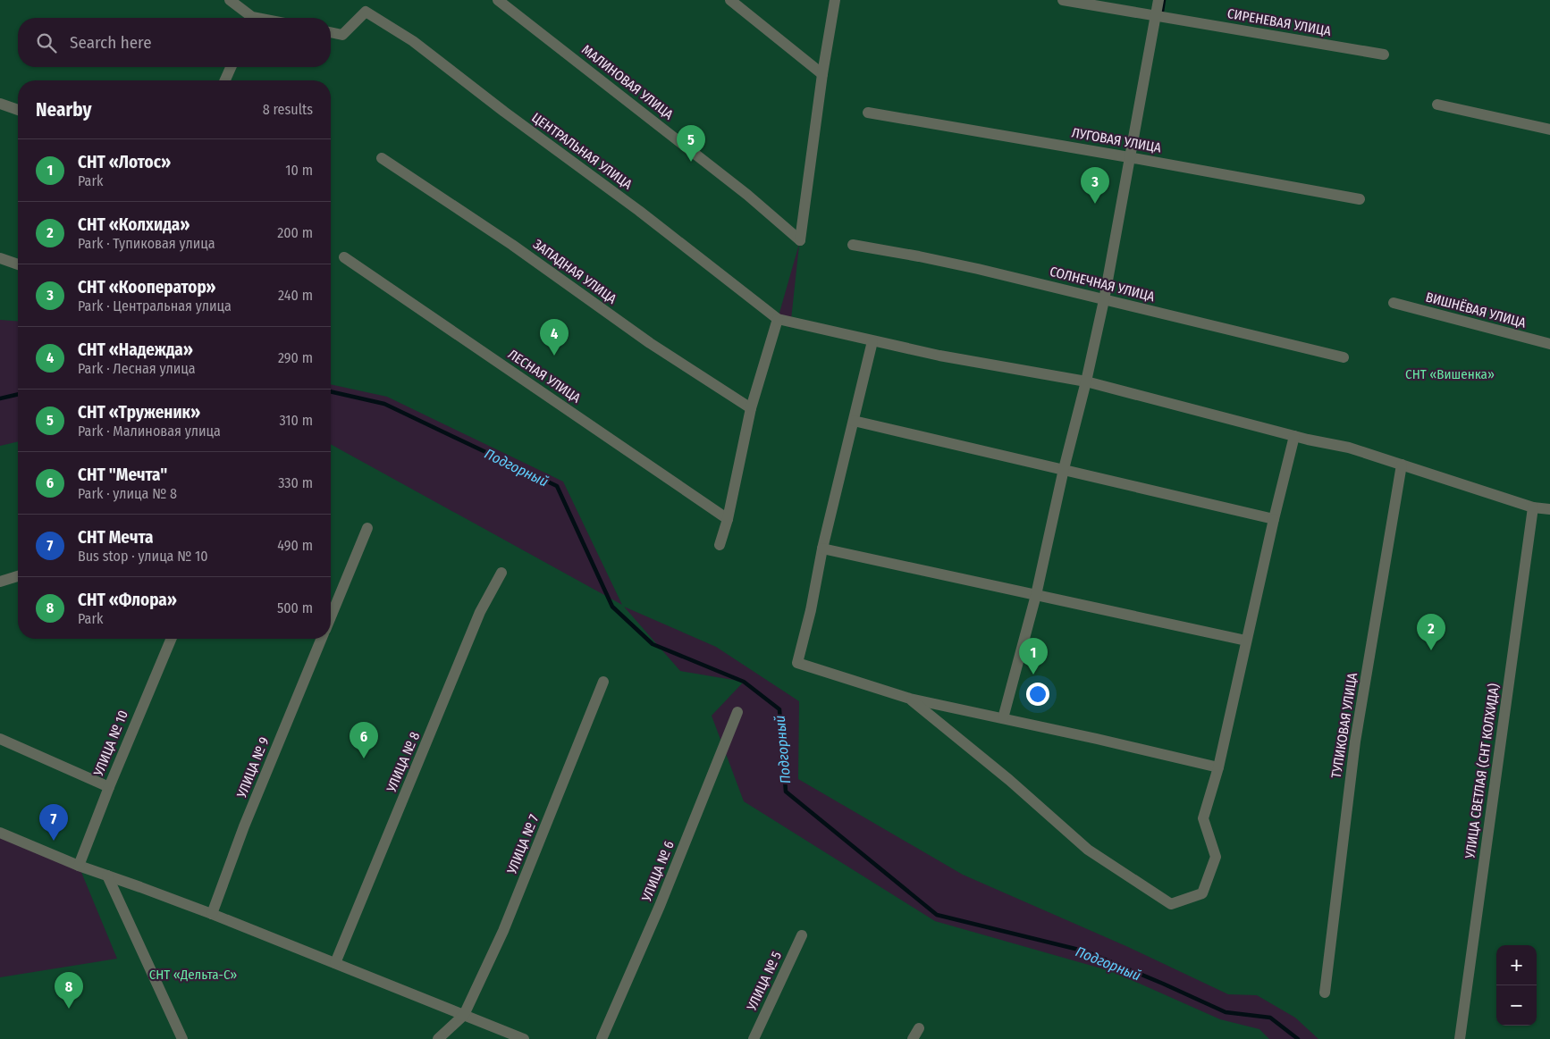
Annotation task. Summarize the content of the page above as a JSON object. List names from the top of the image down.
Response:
{
  "streets": {
    "street": [
      "СИРЕНЕВАЯ УЛИЦА",
      "МАЛИНОВАЯ УЛИЦА",
      "ЛУГОВАЯ УЛИЦА",
      "ЦЕНТРАЛЬНАЯ УЛИЦА",
      "ЗАПАДНАЯ УЛИЦА",
      "СОЛНЕЧНАЯ УЛИЦА",
      "ВИШНЁВАЯ УЛИЦА",
      "ЛЕСНАЯ УЛИЦА",
      "ТУПИКОВАЯ УЛИЦА",
      "УЛИЦА № 10",
      "УЛИЦА № 8",
      "УЛИЦА № 9",
      "УЛИЦА СВЕТЛАЯ (СНТ КОЛХИДА)",
      "УЛИЦА № 7",
      "УЛИЦА № 6",
      "УЛИЦА № 5"
    ]
  },
  "water": ["Подгорный"],
  "parks": ["СНТ «Вишенка»", "СНТ «Дельта-С»"],
  "page": {
    "search": "Search here",
    "heading": ["Nearby", "8 results"],
    "pins": [
      "5",
      "3",
      "4",
      "2",
      "1",
      "6",
      "7",
      "8"
    ],
    "list": [
      {
        "mark": "1",
        "name": "СНТ «Лотос»",
        "note": "Park",
        "value": "10 m"
      },
      {
        "mark": "2",
        "name": "СНТ «Колхида»",
        "note": "Park · Тупиковая улица",
        "value": "200 m"
      },
      {
        "mark": "3",
        "name": "СНТ «Кооператор»",
        "note": "Park · Центральная улица",
        "value": "240 m"
      },
      {
        "mark": "4",
        "name": "СНТ «Надежда»",
        "note": "Park · Лесная улица",
        "value": "290 m"
      },
      {
        "mark": "5",
        "name": "СНТ «Труженик»",
        "note": "Park · Малиновая улица",
        "value": "310 m"
      },
      {
        "mark": "6",
        "name": "СНТ \"Мечта\"",
        "note": "Park · улица № 8",
        "value": "330 m"
      },
      {
        "mark": "7",
        "name": "СНТ Мечта",
        "note": "Bus stop · улица № 10",
        "value": "490 m"
      },
      {
        "mark": "8",
        "name": "СНТ «Флора»",
        "note": "Park",
        "value": "500 m"
      }
    ],
    "map_buttons": ["+", "−"]
  }
}
